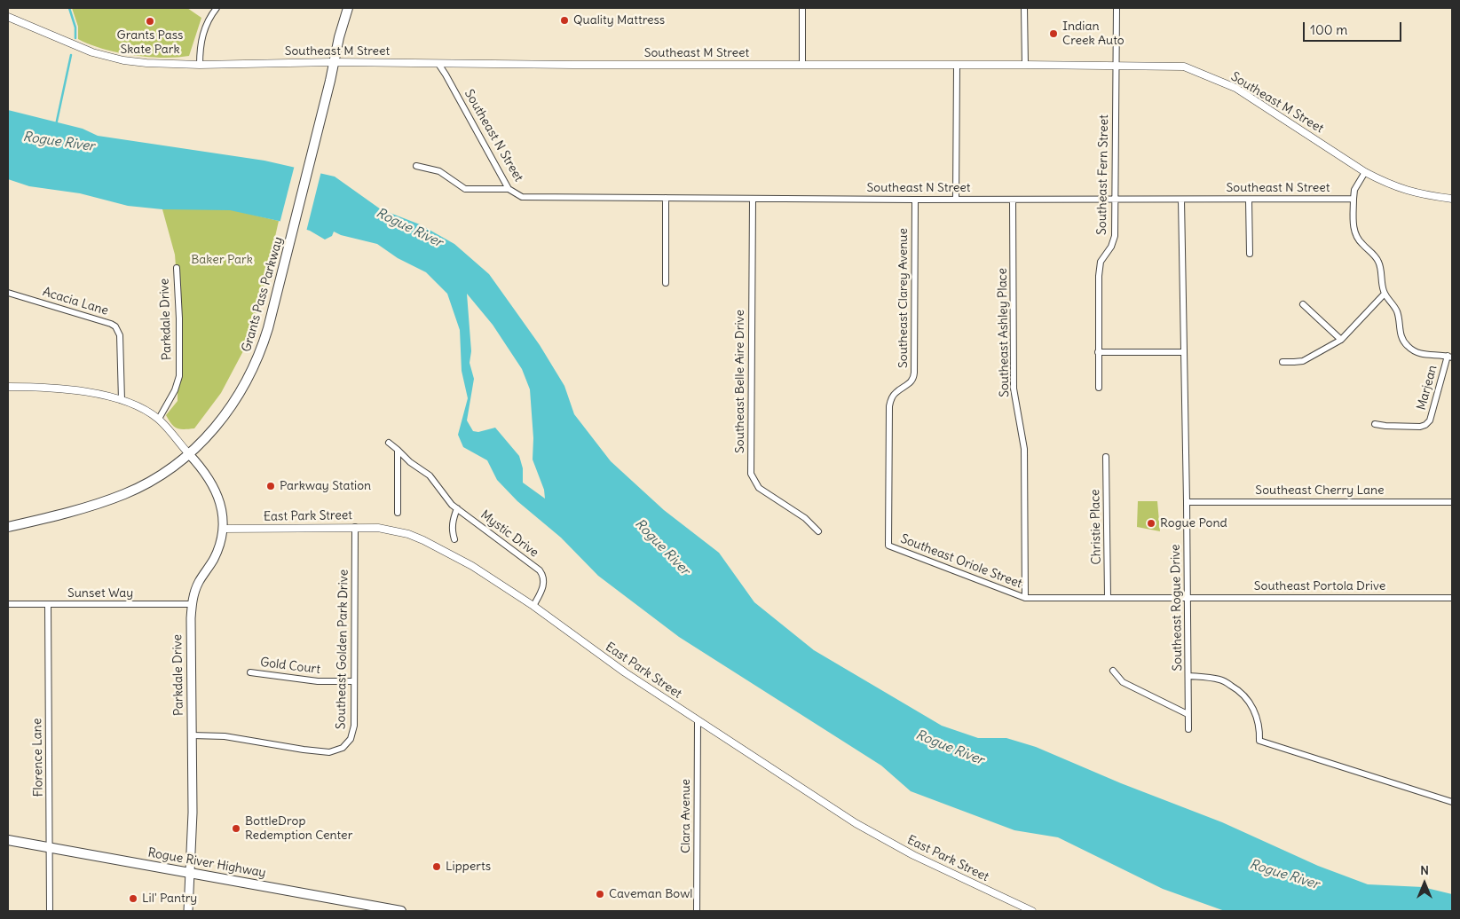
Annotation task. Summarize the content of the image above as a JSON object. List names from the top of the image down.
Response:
{
  "streets": {
    "main road": ["Grants Pass Parkway", "Parkdale Drive", "Rogue River Highway"],
    "street": [
      "Southeast M Street",
      "Southeast N Street",
      "Southeast Fern Street",
      "Southeast Clarey Avenue",
      "Acacia Lane",
      "Southeast Ashley Place",
      "Southeast Belle Aire Drive",
      "Marjean",
      "Southeast Cherry Lane",
      "East Park Street",
      "Christie Place",
      "Mystic Drive",
      "Southeast Oriole Street",
      "Southeast Portola Drive",
      "Sunset Way",
      "Southeast Rogue Drive",
      "Southeast Golden Park Drive",
      "Gold Court",
      "Florence Lane",
      "Clara Avenue"
    ]
  },
  "crossings": [
    ["Southeast M Street", "Southeast N Street"],
    ["Southeast M Street", "Southeast Fern Street"],
    ["Southeast M Street", "Grants Pass Parkway"],
    ["Southeast N Street", "Southeast Fern Street"],
    ["Southeast N Street", "Southeast Clarey Avenue"],
    ["Southeast N Street", "Southeast Ashley Place"],
    ["Southeast N Street", "Southeast Belle Aire Drive"],
    ["Southeast N Street", "Southeast Rogue Drive"],
    ["Grants Pass Parkway", "Parkdale Drive"],
    ["Southeast Clarey Avenue", "Southeast Oriole Street"],
    ["Parkdale Drive", "East Park Street"],
    ["Parkdale Drive", "Sunset Way"],
    ["Parkdale Drive", "Southeast Golden Park Drive"],
    ["Parkdale Drive", "Rogue River Highway"],
    ["Southeast Ashley Place", "Southeast Oriole Street"],
    ["Southeast Cherry Lane", "Southeast Rogue Drive"],
    ["East Park Street", "Mystic Drive"],
    ["East Park Street", "Southeast Golden Park Drive"],
    ["East Park Street", "Clara Avenue"],
    ["Christie Place", "Southeast Oriole Street"],
    ["Southeast Oriole Street", "Southeast Portola Drive"],
    ["Southeast Oriole Street", "Southeast Rogue Drive"],
    ["Southeast Portola Drive", "Southeast Rogue Drive"],
    ["Sunset Way", "Florence Lane"],
    ["Southeast Golden Park Drive", "Gold Court"],
    ["Florence Lane", "Rogue River Highway"]
  ],
  "water": ["Rogue River"],
  "parks": ["Baker Park"],
  "places": [
    "Quality Mattress",
    "Grants Pass Skate Park",
    "Indian Creek Auto",
    "Parkway Station",
    "Rogue Pond",
    "BottleDrop Redemption Center",
    "Lipperts",
    "Caveman Bowl",
    "Lil' Pantry"
  ],
  "scale_bar": "100 m",
  "north": "top"
}
